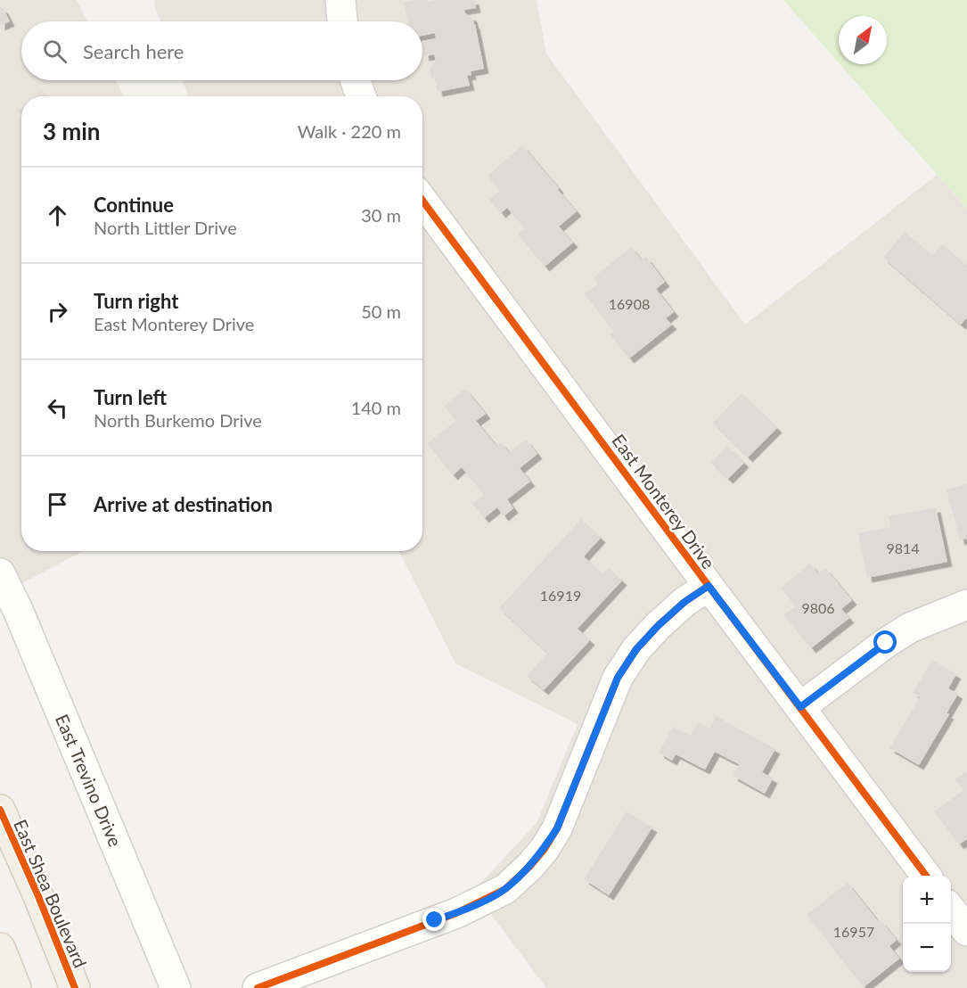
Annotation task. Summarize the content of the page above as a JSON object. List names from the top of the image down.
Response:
{
  "streets": {
    "main road": ["East Shea Boulevard"],
    "street": ["East Monterey Drive", "East Trevino Drive"]
  },
  "house_numbers": [
    "16908",
    "9814",
    "16919",
    "9806",
    "16957"
  ],
  "north": "top right",
  "page": {
    "search": "Search here",
    "heading": ["3 min", "Walk · 220 m"],
    "list": [
      ["Continue", "North Littler Drive", "30 m"],
      ["Turn right", "East Monterey Drive", "50 m"],
      ["Turn left", "North Burkemo Drive", "140 m"],
      "Arrive at destination"
    ],
    "map_buttons": ["+", "−"]
  }
}
